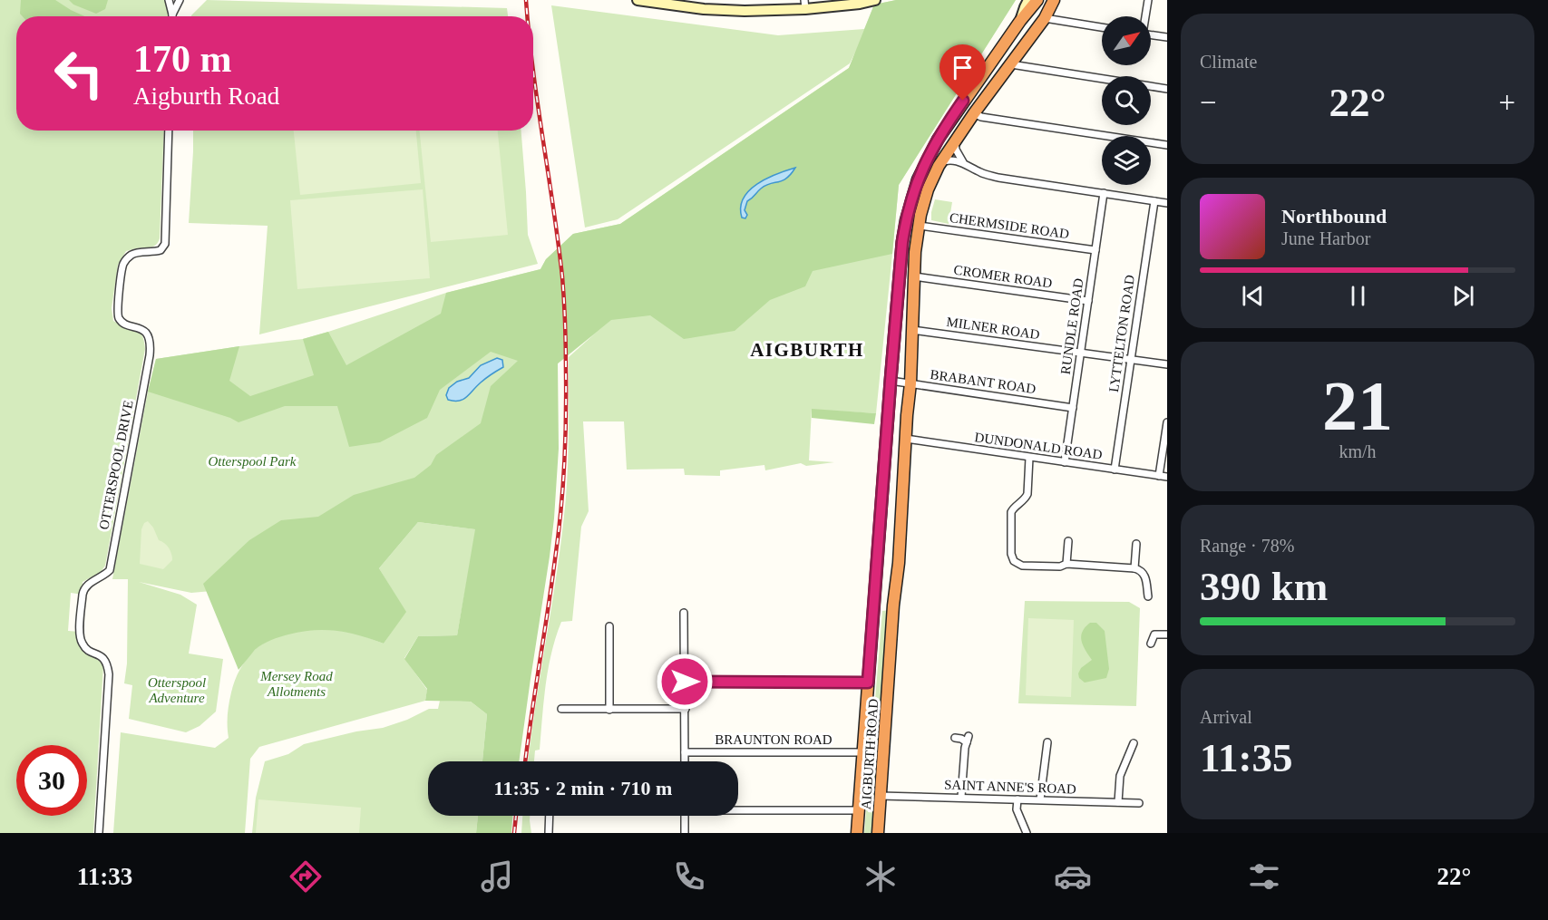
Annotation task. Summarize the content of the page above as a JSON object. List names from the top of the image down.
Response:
{
  "streets": {
    "highway": ["AIGBURTH ROAD"],
    "street": [
      "CHERMSIDE ROAD",
      "CROMER ROAD",
      "RUNDLE ROAD",
      "MILNER ROAD",
      "LYTTELTON ROAD",
      "BRABANT ROAD",
      "DUNDONALD ROAD",
      "OTTERSPOOL DRIVE",
      "BRAUNTON ROAD",
      "SAINT ANNE'S ROAD"
    ]
  },
  "crossings": [
    ["CHERMSIDE ROAD", "RUNDLE ROAD"],
    ["CHERMSIDE ROAD", "AIGBURTH ROAD"],
    ["CROMER ROAD", "RUNDLE ROAD"],
    ["CROMER ROAD", "AIGBURTH ROAD"],
    ["RUNDLE ROAD", "MILNER ROAD"],
    ["RUNDLE ROAD", "BRABANT ROAD"],
    ["RUNDLE ROAD", "DUNDONALD ROAD"],
    ["MILNER ROAD", "LYTTELTON ROAD"],
    ["MILNER ROAD", "AIGBURTH ROAD"],
    ["LYTTELTON ROAD", "DUNDONALD ROAD"],
    ["BRABANT ROAD", "AIGBURTH ROAD"],
    ["DUNDONALD ROAD", "AIGBURTH ROAD"],
    ["BRAUNTON ROAD", "AIGBURTH ROAD"],
    ["AIGBURTH ROAD", "SAINT ANNE'S ROAD"]
  ],
  "districts": ["AIGBURTH"],
  "parks": ["Otterspool Park", "Mersey Road Allotments", "Otterspool Adventure"],
  "north": "top right",
  "page": {
    "tile": [
      "Climate",
      ["21", "km/h"],
      ["Range · 78%", "390 km"],
      ["Arrival", "11:35"]
    ],
    "turn": ["170 m", "Aigburth Road"],
    "heat": ["−", "22°", "+"],
    "song": ["Northbound", "June Harbor"],
    "limit": "30",
    "trip": "11:35 · 2 min · 710 m",
    "tabs": ["11:33", "22°"]
  }
}
